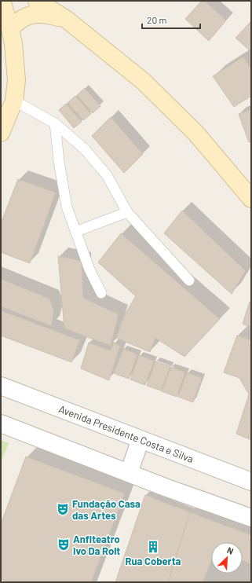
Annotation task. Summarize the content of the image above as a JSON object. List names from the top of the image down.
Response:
{
  "streets": {
    "street": ["Avenida Presidente Costa e Silva"]
  },
  "places": {
    "theatre": ["Fundação Casa das Artes", "Anfiteatro Ivo Da Rolt"],
    "building": ["Rua Coberta"]
  },
  "scale_bar": "20 m",
  "north": "top right"
}
